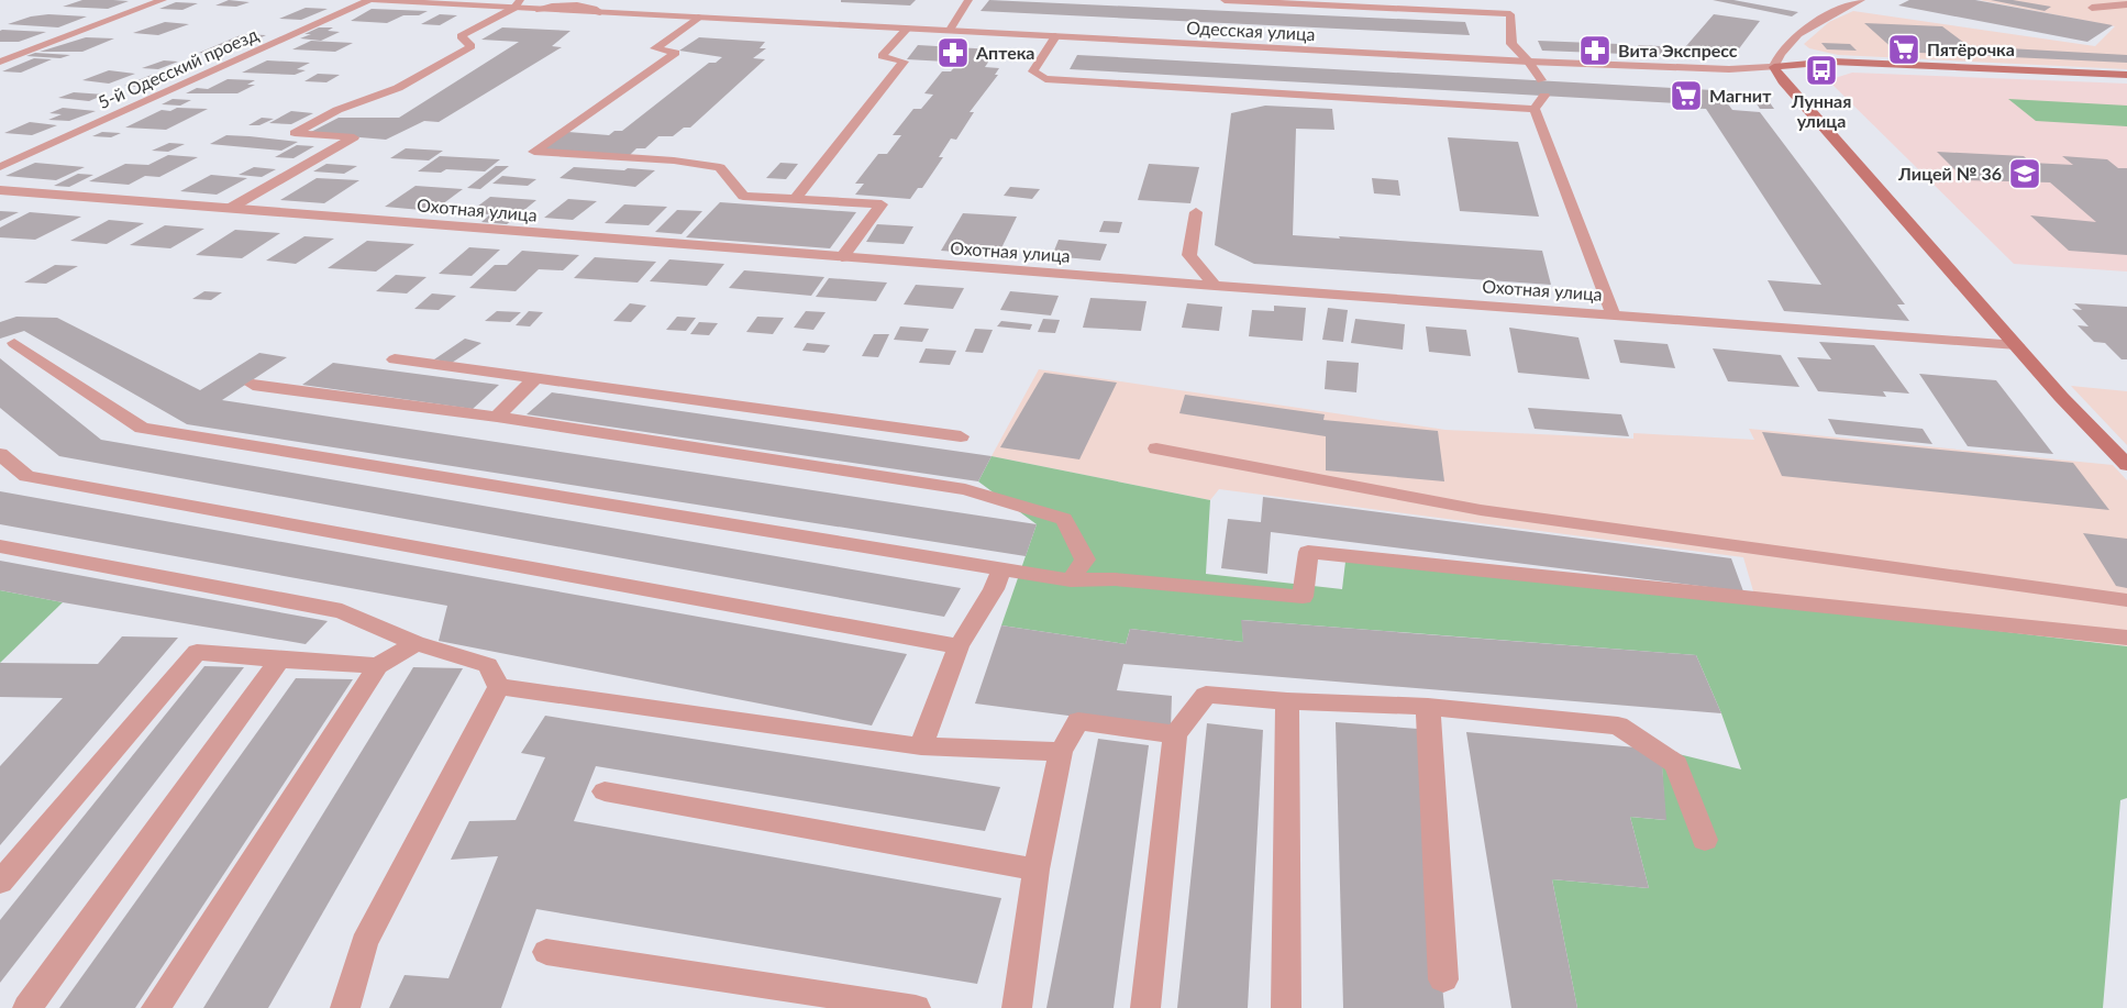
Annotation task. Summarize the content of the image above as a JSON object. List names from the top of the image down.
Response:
{
  "streets": {
    "street": ["Одесская улица", "5-й Одесский проезд", "Охотная улица"]
  },
  "crossings": [
    ["Одесская улица", "5-й Одесский проезд"]
  ],
  "places": {
    "supermarket": ["Пятёрочка", "Магнит"],
    "pharmacy": ["Вита Экспресс", "Аптека"],
    "bus stop": ["Лунная улица"],
    "school or university": ["Лицей № 36"]
  }
}
